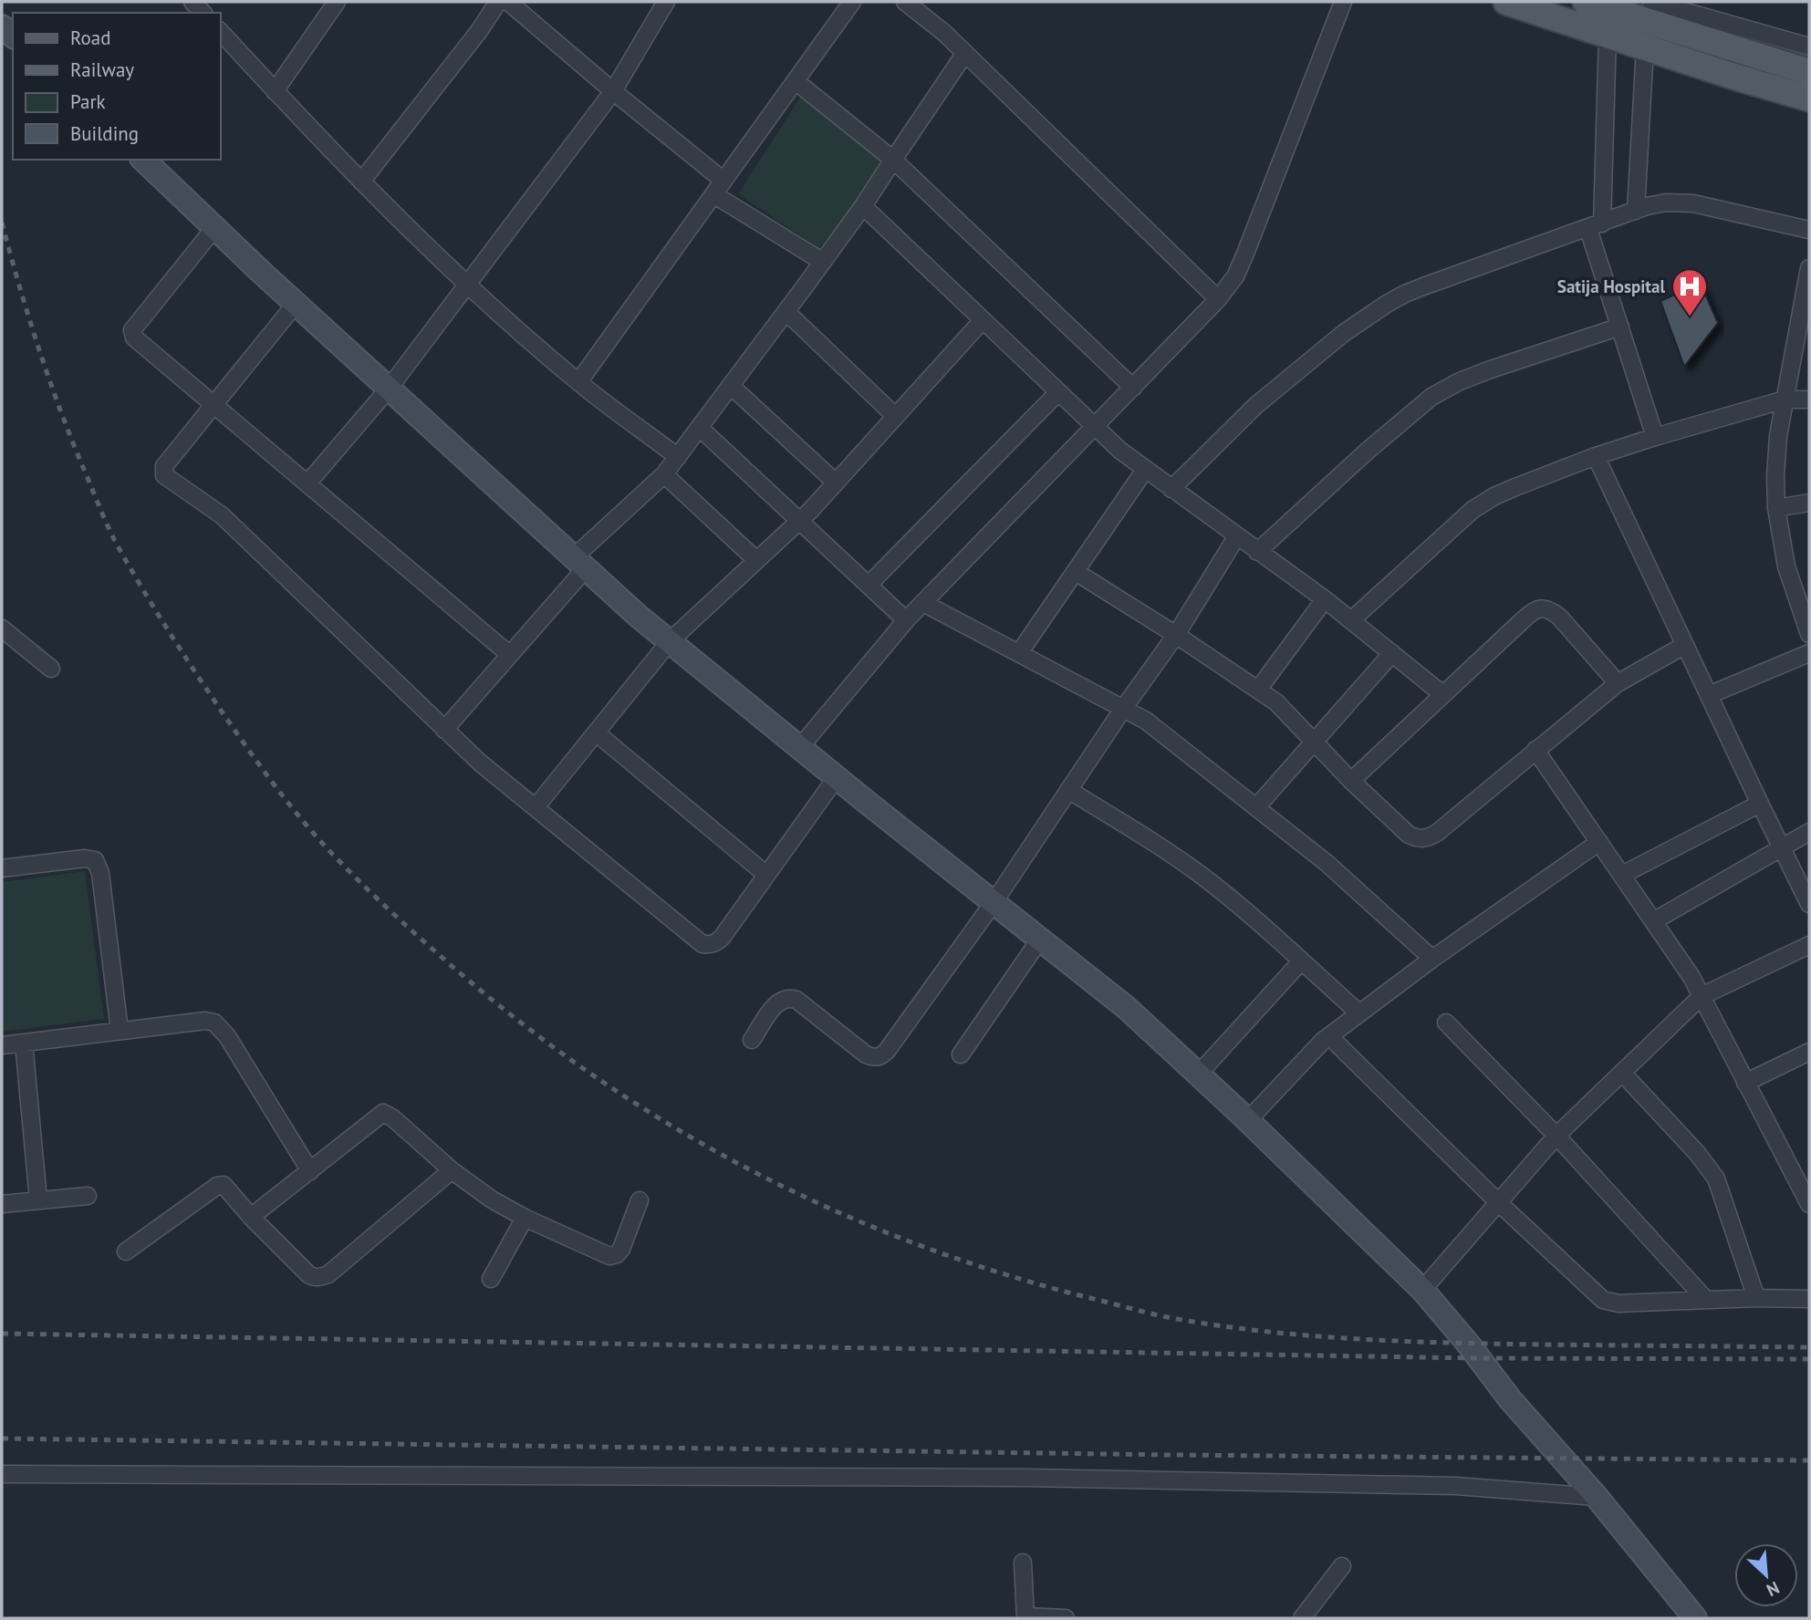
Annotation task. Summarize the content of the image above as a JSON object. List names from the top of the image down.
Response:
{
  "places": {
    "hospital": ["Satija Hospital"]
  },
  "legend": [
    "Road",
    "Railway",
    "Park",
    "Building"
  ],
  "north": "bottom right"
}
